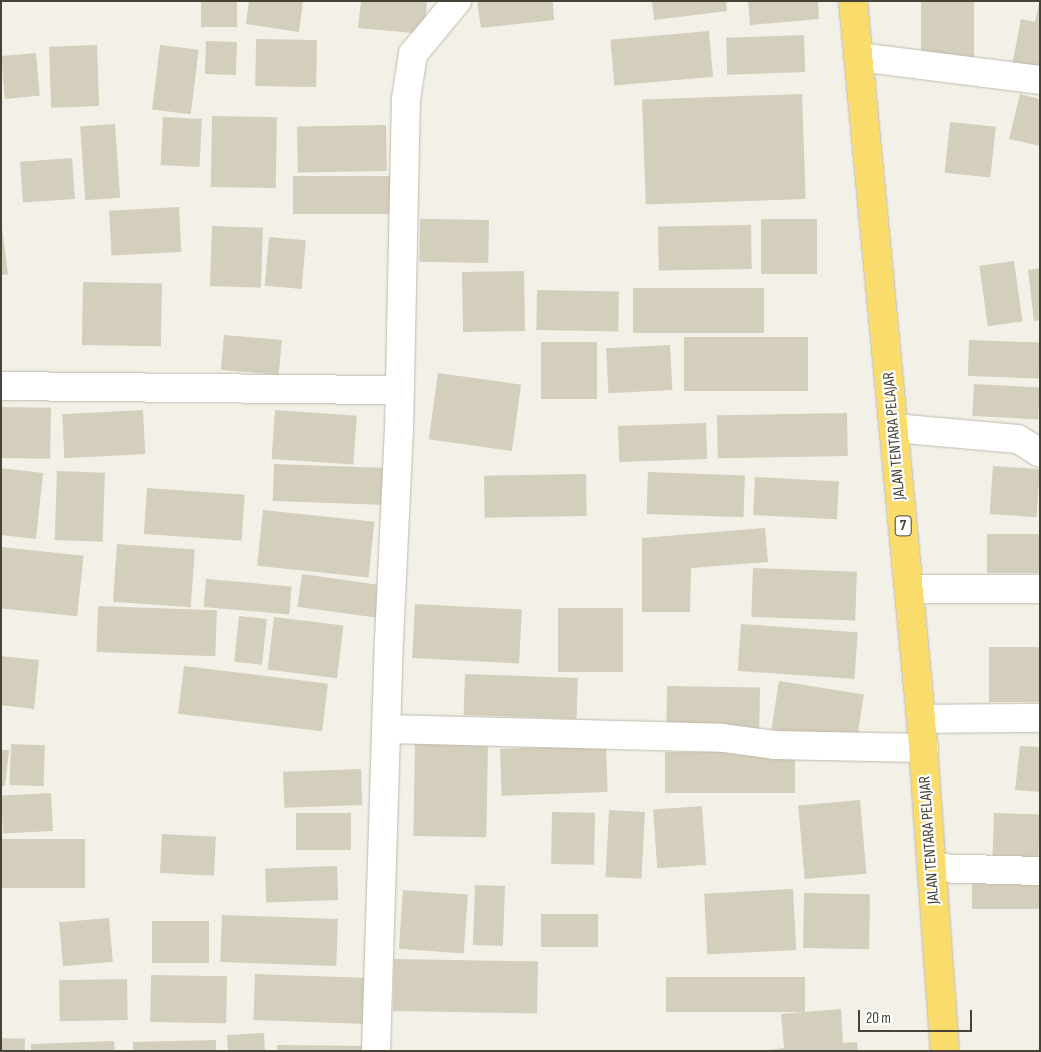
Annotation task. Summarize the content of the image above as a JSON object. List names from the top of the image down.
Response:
{
  "streets": {
    "highway": ["JALAN TENTARA PELAJAR", "7"]
  },
  "scale_bar": "20 m"
}
